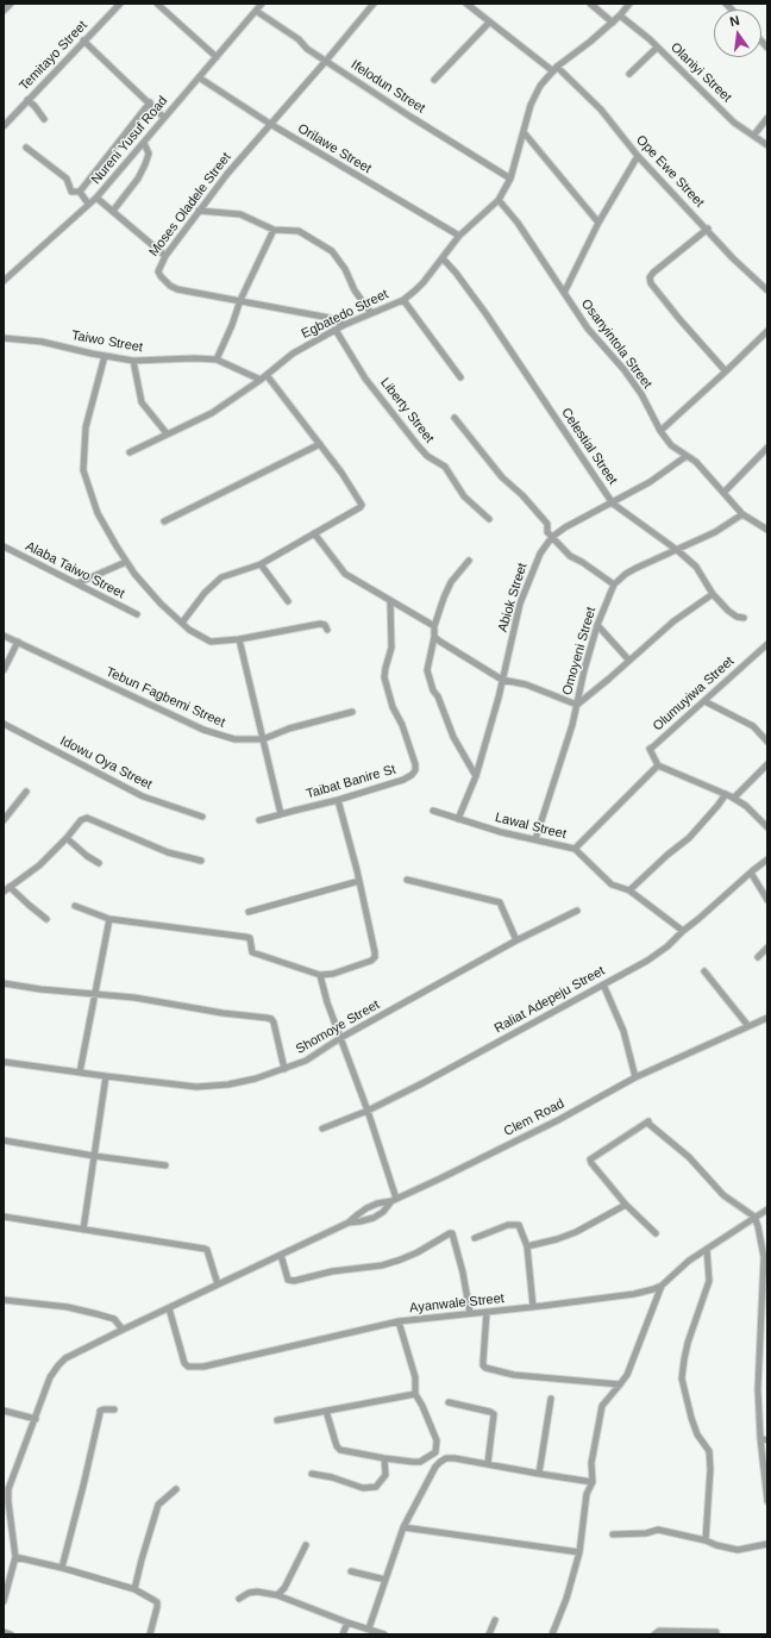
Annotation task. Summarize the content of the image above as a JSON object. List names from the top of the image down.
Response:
{
  "streets": {
    "street": [
      "Temitayo Street",
      "Olaniyi Street",
      "Ifelodun Street",
      "Nureni Yusuf Road",
      "Orilawe Street",
      "Ope Ewe Street",
      "Moses Oladele Street",
      "Egbatedo Street",
      "Taiwo Street",
      "Osanyintola Street",
      "Liberty Street",
      "Celestial Street",
      "Alaba Taiwo Street",
      "Abiok Street",
      "Omoyeni Street",
      "Olumuyiwa Street",
      "Tebun Fagbemi Street",
      "Idowu Oya Street",
      "Taibat Banire St",
      "Lawal Street",
      "Raliat Adepeju Street",
      "Shomoye Street",
      "Clem Road",
      "Ayanwale Street"
    ]
  },
  "crossings": [
    ["Ifelodun Street", "Nureni Yusuf Road"],
    ["Ifelodun Street", "Moses Oladele Street"],
    ["Nureni Yusuf Road", "Orilawe Street"],
    ["Orilawe Street", "Moses Oladele Street"],
    ["Orilawe Street", "Egbatedo Street"],
    ["Moses Oladele Street", "Egbatedo Street"],
    ["Egbatedo Street", "Taiwo Street"],
    ["Egbatedo Street", "Osanyintola Street"],
    ["Egbatedo Street", "Liberty Street"],
    ["Egbatedo Street", "Celestial Street"],
    ["Osanyintola Street", "Abiok Street"],
    ["Osanyintola Street", "Omoyeni Street"],
    ["Celestial Street", "Abiok Street"],
    ["Celestial Street", "Omoyeni Street"],
    ["Abiok Street", "Lawal Street"],
    ["Omoyeni Street", "Lawal Street"],
    ["Lawal Street", "Raliat Adepeju Street"],
    ["Clem Road", "Ayanwale Street"]
  ],
  "north": "top"
}
